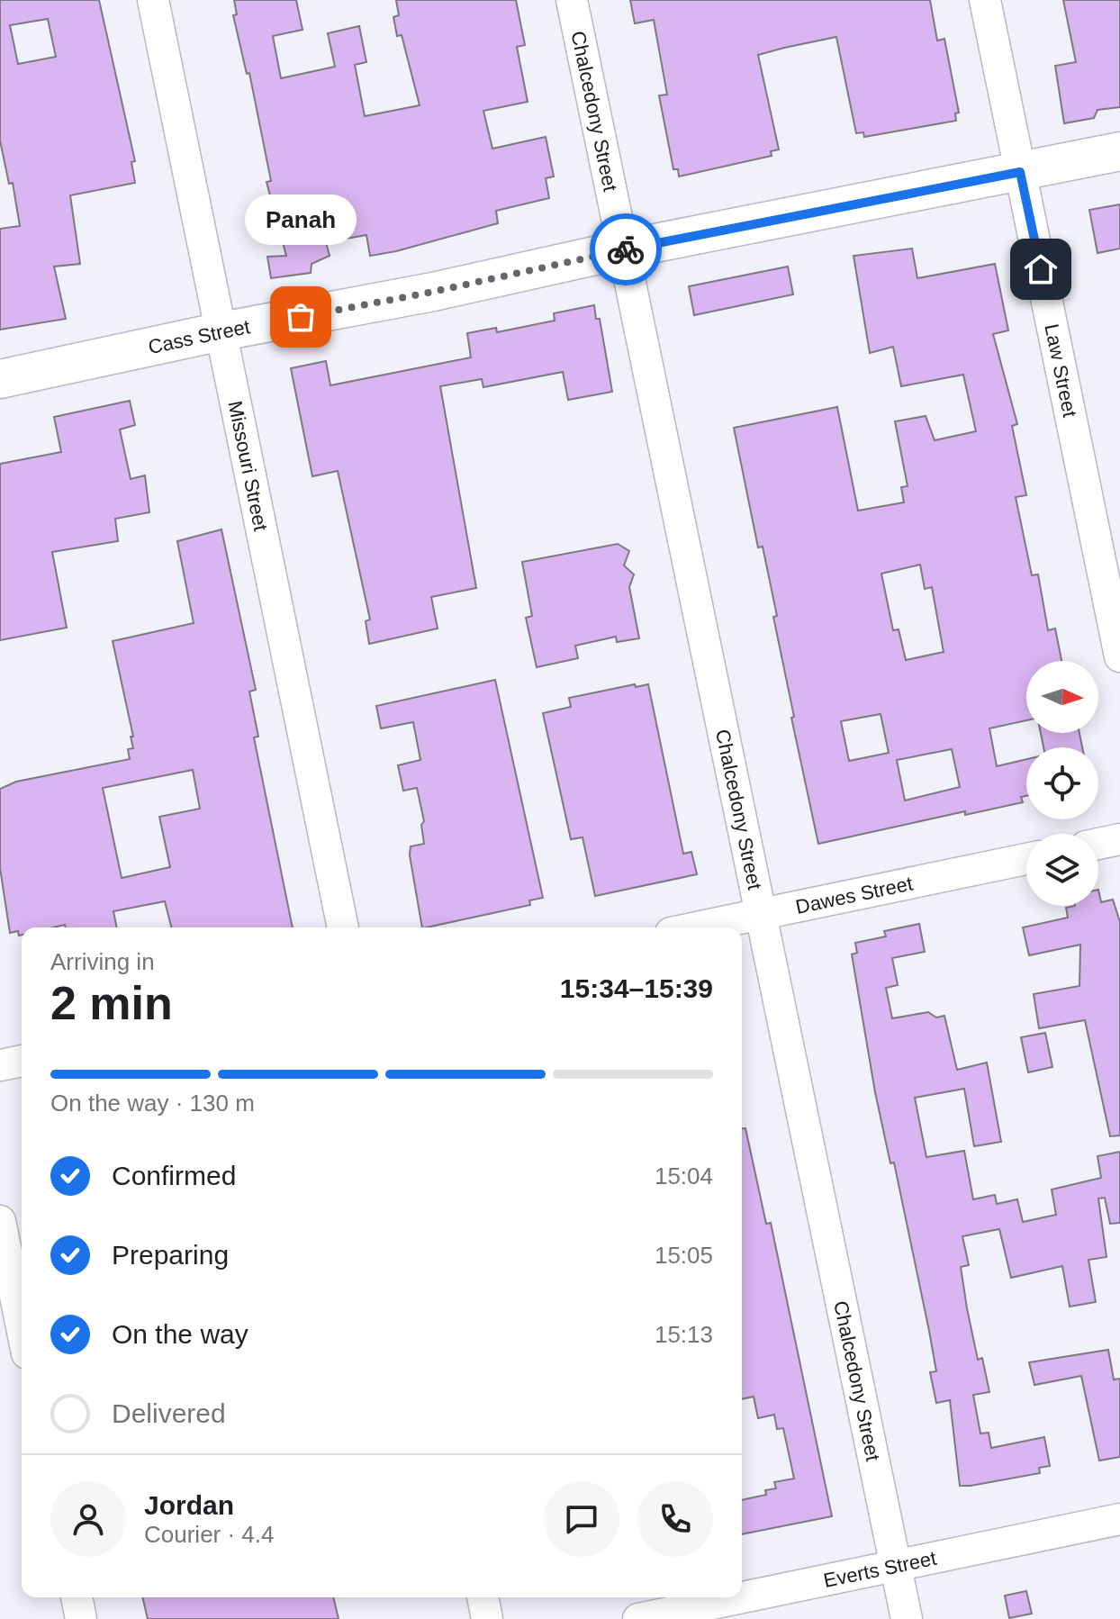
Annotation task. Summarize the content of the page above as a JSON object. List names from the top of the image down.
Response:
{
  "streets": {
    "street": [
      "Chalcedony Street",
      "Cass Street",
      "Law Street",
      "Missouri Street",
      "Dawes Street",
      "Everts Street"
    ]
  },
  "crossings": [
    ["Chalcedony Street", "Cass Street"],
    ["Chalcedony Street", "Dawes Street"],
    ["Chalcedony Street", "Everts Street"],
    ["Cass Street", "Law Street"],
    ["Cass Street", "Missouri Street"]
  ],
  "places": ["Panah"],
  "north": "right",
  "page": {
    "bubble": "Panah",
    "heading": ["2 min", "Arriving in", "15:34–15:39"],
    "panel": ["Jordan", "Courier · 4.4"],
    "bar": "On the way · 130 m",
    "list": [
      ["Confirmed", "15:04"],
      ["Preparing", "15:05"],
      ["On the way", "15:13"],
      "Delivered"
    ]
  }
}
